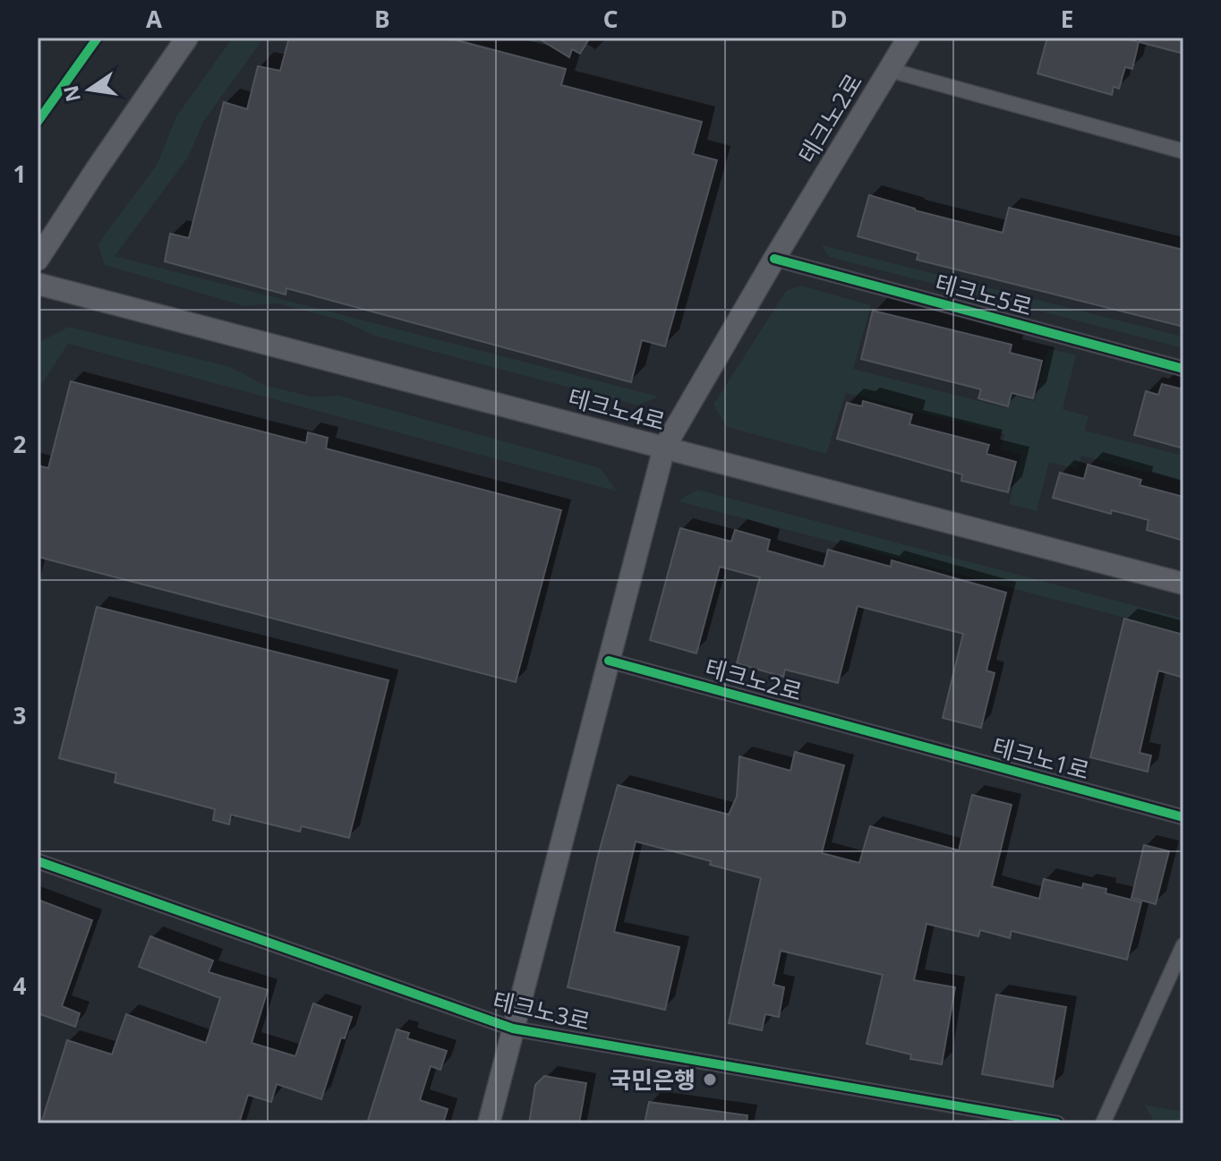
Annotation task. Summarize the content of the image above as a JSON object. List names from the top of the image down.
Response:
{
  "streets": {
    "main road": ["테크노2로", "테크노4로"],
    "street": ["테크노5로", "테크노1로", "테크노3로"]
  },
  "crossings": [
    ["테크노2로", "테크노5로"],
    ["테크노2로", "테크노4로"],
    ["테크노2로", "테크노1로"],
    ["테크노2로", "테크노3로"]
  ],
  "places": ["국민은행"],
  "north": "left",
  "grid": {
    "columns": [
      "A",
      "B",
      "C",
      "D",
      "E"
    ],
    "rows": [
      "1",
      "2",
      "3",
      "4"
    ]
  }
}
